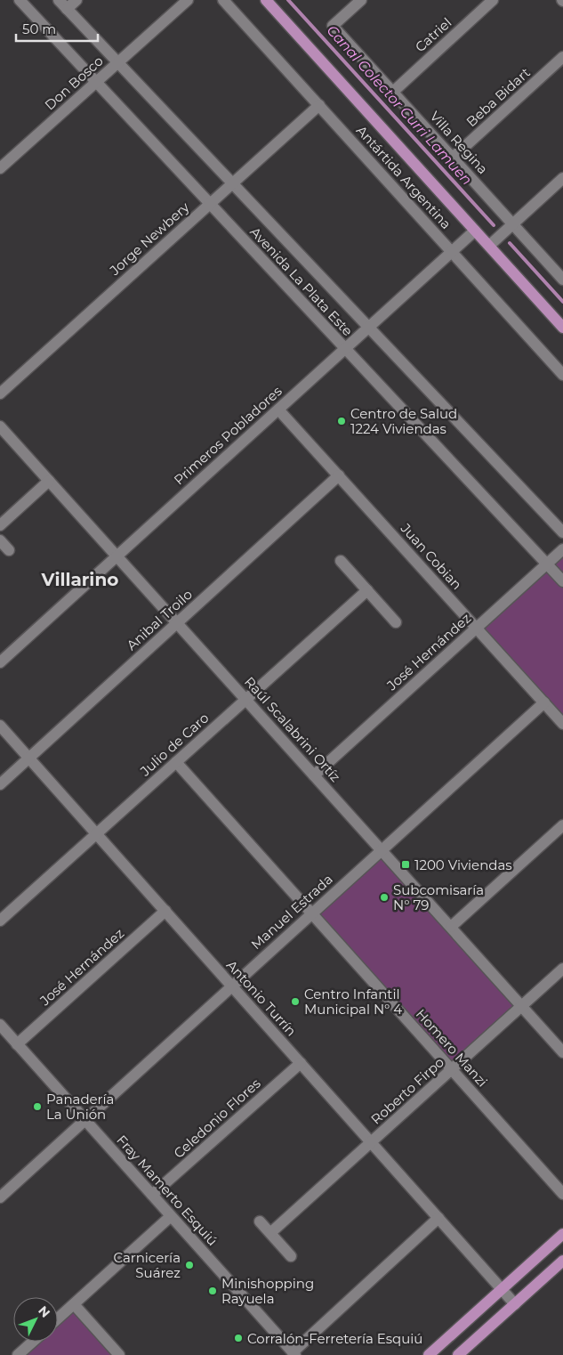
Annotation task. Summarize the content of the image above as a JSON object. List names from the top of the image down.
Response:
{
  "streets": {
    "street": [
      "Catriel",
      "Don Bosco",
      "Beba Bidart",
      "Villa Regina",
      "Antártida Argentina",
      "Jorge Newbery",
      "Avenida La Plata Este",
      "Primeros Pobladores",
      "Juan Cobian",
      "Anibal Troilo",
      "José Hernández",
      "Raúl Scalabrini Ortíz",
      "Julio de Caro",
      "Manuel Estrada",
      "Antonio Turrín",
      "Homero Manzi",
      "Roberto Firpo",
      "Celedonio Flores",
      "Fray Mamerto Esquiú"
    ]
  },
  "crossings": [
    ["Catriel", "Villa Regina"],
    ["Don Bosco", "Avenida La Plata Este"],
    ["Beba Bidart", "Villa Regina"],
    ["Antártida Argentina", "Jorge Newbery"],
    ["Antártida Argentina", "Primeros Pobladores"],
    ["Jorge Newbery", "Avenida La Plata Este"],
    ["Avenida La Plata Este", "Primeros Pobladores"],
    ["Avenida La Plata Este", "José Hernández"],
    ["Primeros Pobladores", "Juan Cobian"],
    ["Primeros Pobladores", "Raúl Scalabrini Ortíz"],
    ["Juan Cobian", "Anibal Troilo"],
    ["Juan Cobian", "José Hernández"],
    ["Juan Cobian", "Manuel Estrada"],
    ["Anibal Troilo", "Raúl Scalabrini Ortíz"],
    ["Anibal Troilo", "Antonio Turrín"],
    ["José Hernández", "Raúl Scalabrini Ortíz"],
    ["José Hernández", "Antonio Turrín"],
    ["José Hernández", "Fray Mamerto Esquiú"],
    ["Raúl Scalabrini Ortíz", "Julio de Caro"],
    ["Raúl Scalabrini Ortíz", "Manuel Estrada"],
    ["Raúl Scalabrini Ortíz", "Roberto Firpo"],
    ["Julio de Caro", "Antonio Turrín"],
    ["Julio de Caro", "Homero Manzi"],
    ["Manuel Estrada", "Antonio Turrín"],
    ["Manuel Estrada", "Homero Manzi"],
    ["Manuel Estrada", "Fray Mamerto Esquiú"],
    ["Antonio Turrín", "Roberto Firpo"],
    ["Antonio Turrín", "Celedonio Flores"],
    ["Homero Manzi", "Roberto Firpo"],
    ["Celedonio Flores", "Fray Mamerto Esquiú"]
  ],
  "districts": ["Villarino"],
  "water": ["Canal Colector Curri Lamuen"],
  "places": {
    "other": [
      "Centro de Salud 1224 Viviendas",
      "Subcomisaría N° 79",
      "Centro Infantil Municipal N° 4",
      "Panadería La Unión",
      "Carnicería Suárez",
      "Minishopping Rayuela",
      "Corralón-Ferretería Esquiú"
    ],
    "transit": ["1200 Viviendas"]
  },
  "scale_bar": "50 m",
  "north": "top right"
}
